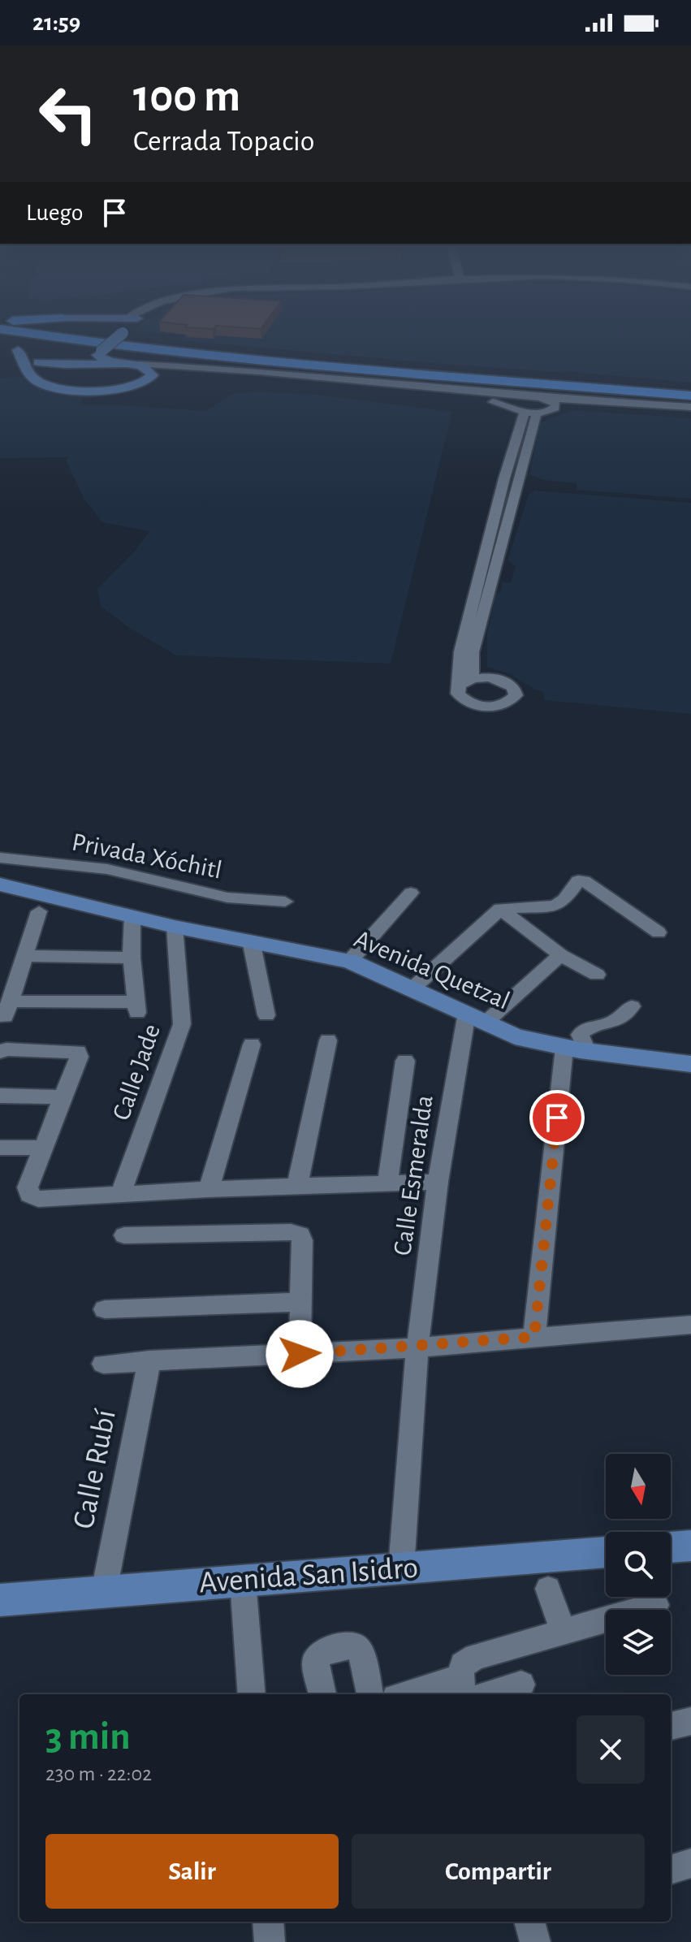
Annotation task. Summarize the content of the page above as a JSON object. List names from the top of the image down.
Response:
{
  "streets": {
    "main road": ["Avenida Quetzal", "Avenida San Isidro"],
    "street": [
      "Privada Xóchitl",
      "Calle Jade",
      "Calle Esmeralda",
      "Calle Rubí"
    ]
  },
  "crossings": [
    ["Avenida Quetzal", "Calle Jade"],
    ["Avenida Quetzal", "Calle Esmeralda"],
    ["Calle Esmeralda", "Avenida San Isidro"],
    ["Calle Rubí", "Avenida San Isidro"]
  ],
  "north": "bottom",
  "page": {
    "status": "21:59",
    "turn": ["100 m", "Cerrada Topacio"],
    "then": "Luego",
    "heading": ["3 min", "230 m · 22:02"],
    "buttons": ["Salir", "Compartir"]
  }
}
